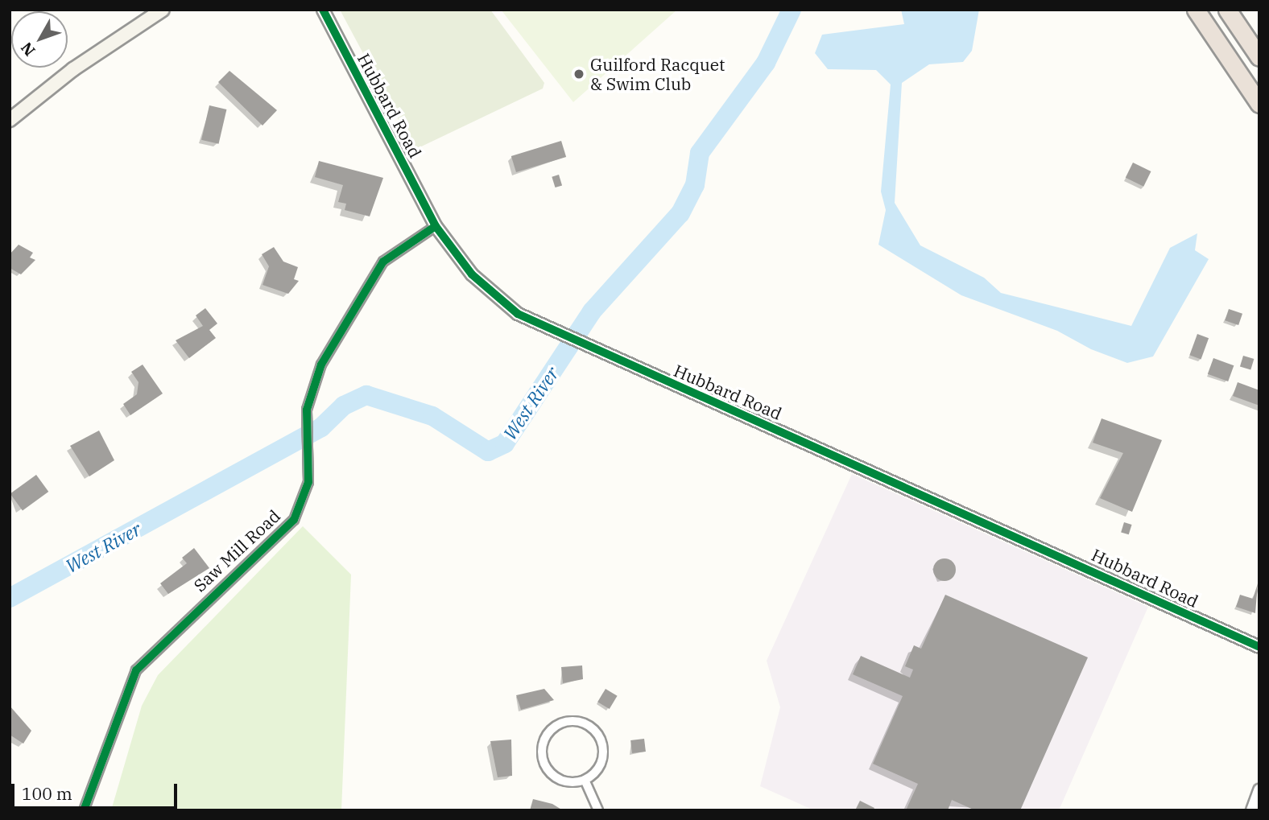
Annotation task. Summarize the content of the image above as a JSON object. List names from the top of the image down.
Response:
{
  "streets": {
    "street": ["Hubbard Road", "Saw Mill Road"]
  },
  "crossings": [
    ["Hubbard Road", "Saw Mill Road"]
  ],
  "water": ["West River"],
  "places": ["Guilford Racquet & Swim Club"],
  "scale_bar": "100 m",
  "north": "bottom left"
}
